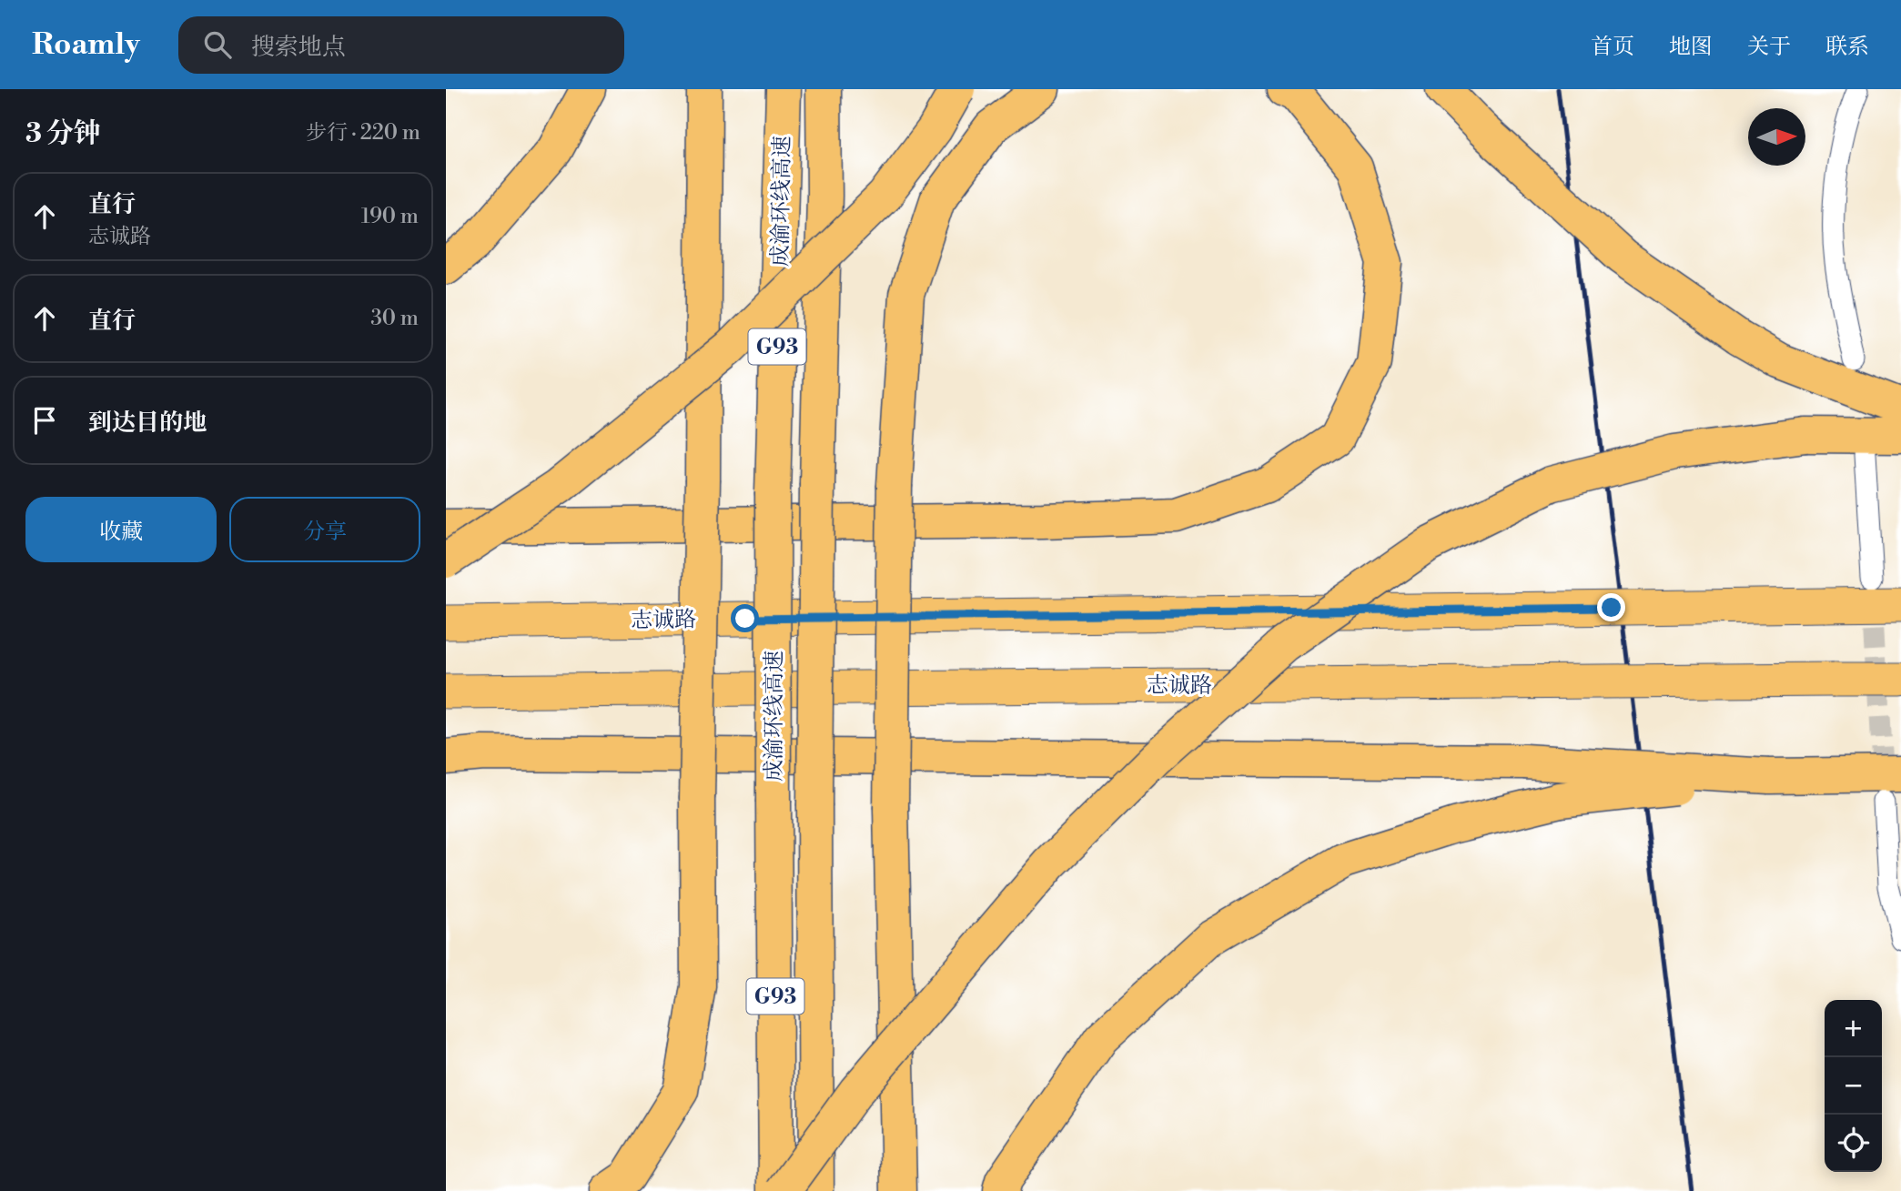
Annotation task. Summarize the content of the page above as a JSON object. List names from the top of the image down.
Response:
{
  "streets": {
    "highway": ["成渝环线高速", "G93"],
    "main road": ["志诚路"]
  },
  "north": "right",
  "page": {
    "header": "Roamly",
    "search": "搜索地点",
    "nav": [
      "首页",
      "地图",
      "关于",
      "联系"
    ],
    "heading": ["3 分钟", "步行 · 220 m"],
    "list": [
      ["直行", "志诚路", "190 m"],
      ["直行", "30 m"],
      "到达目的地"
    ],
    "buttons": ["收藏", "分享"],
    "map_buttons": ["+", "−"]
  }
}
